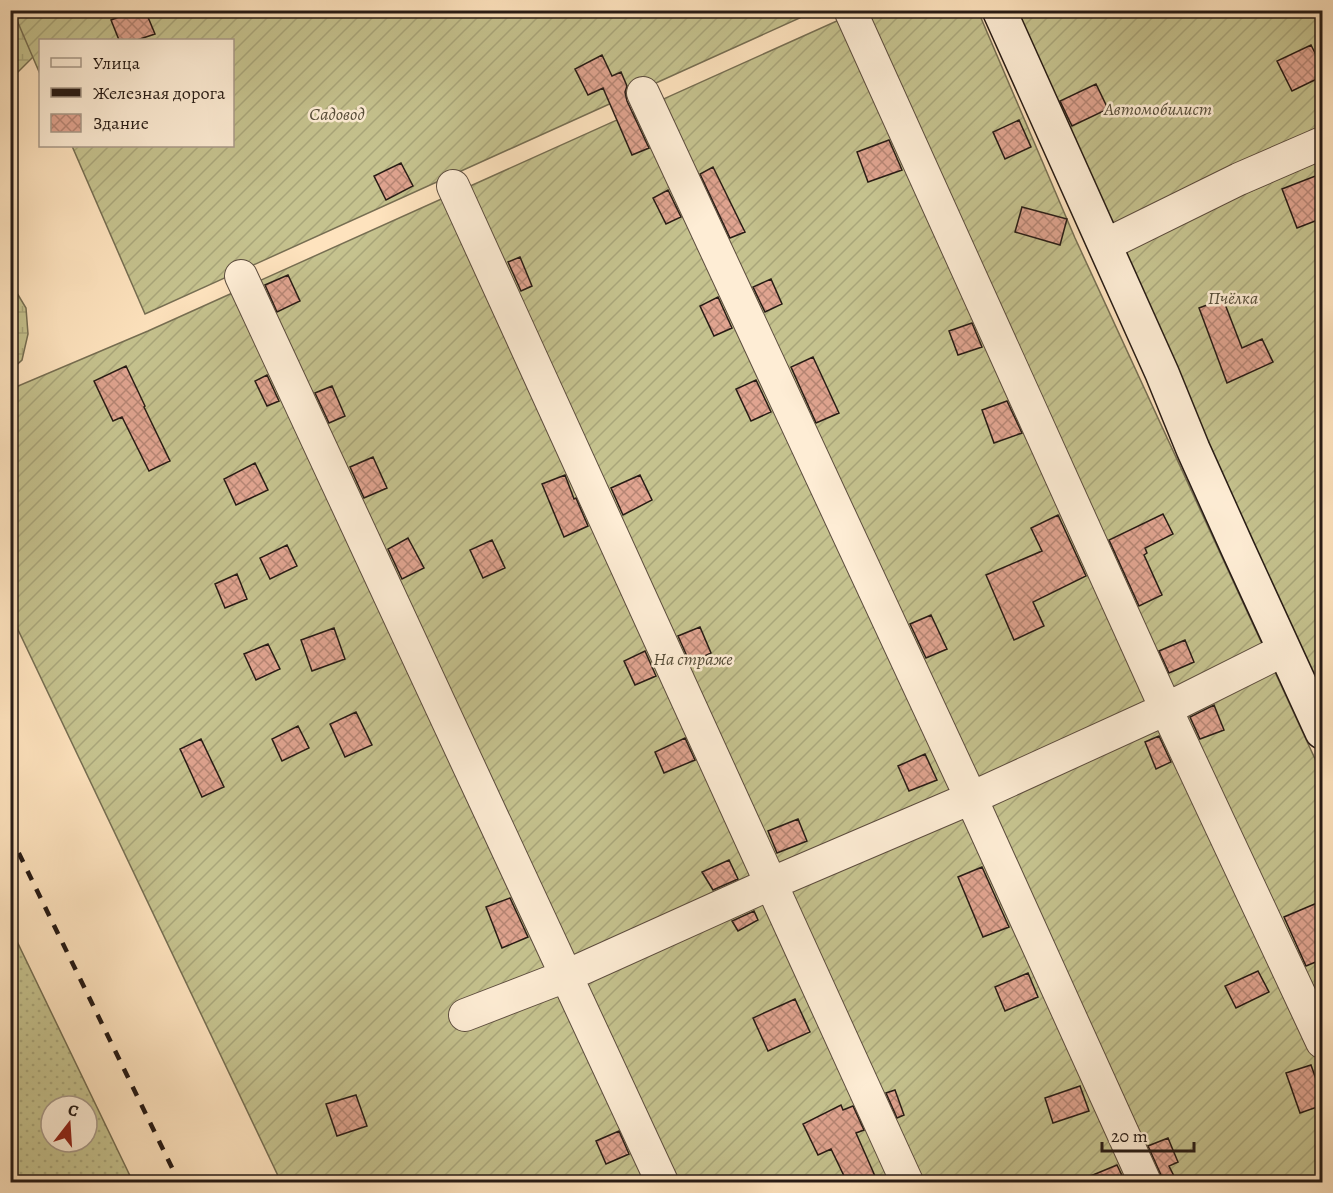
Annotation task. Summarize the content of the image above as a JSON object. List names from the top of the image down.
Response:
{
  "parks": [
    "Автомобилист",
    "Садовод",
    "Пчёлка",
    "На страже"
  ],
  "legend": ["Улица", "Железная дорога", "Здание"],
  "scale_bar": "20 m",
  "north": "top"
}
